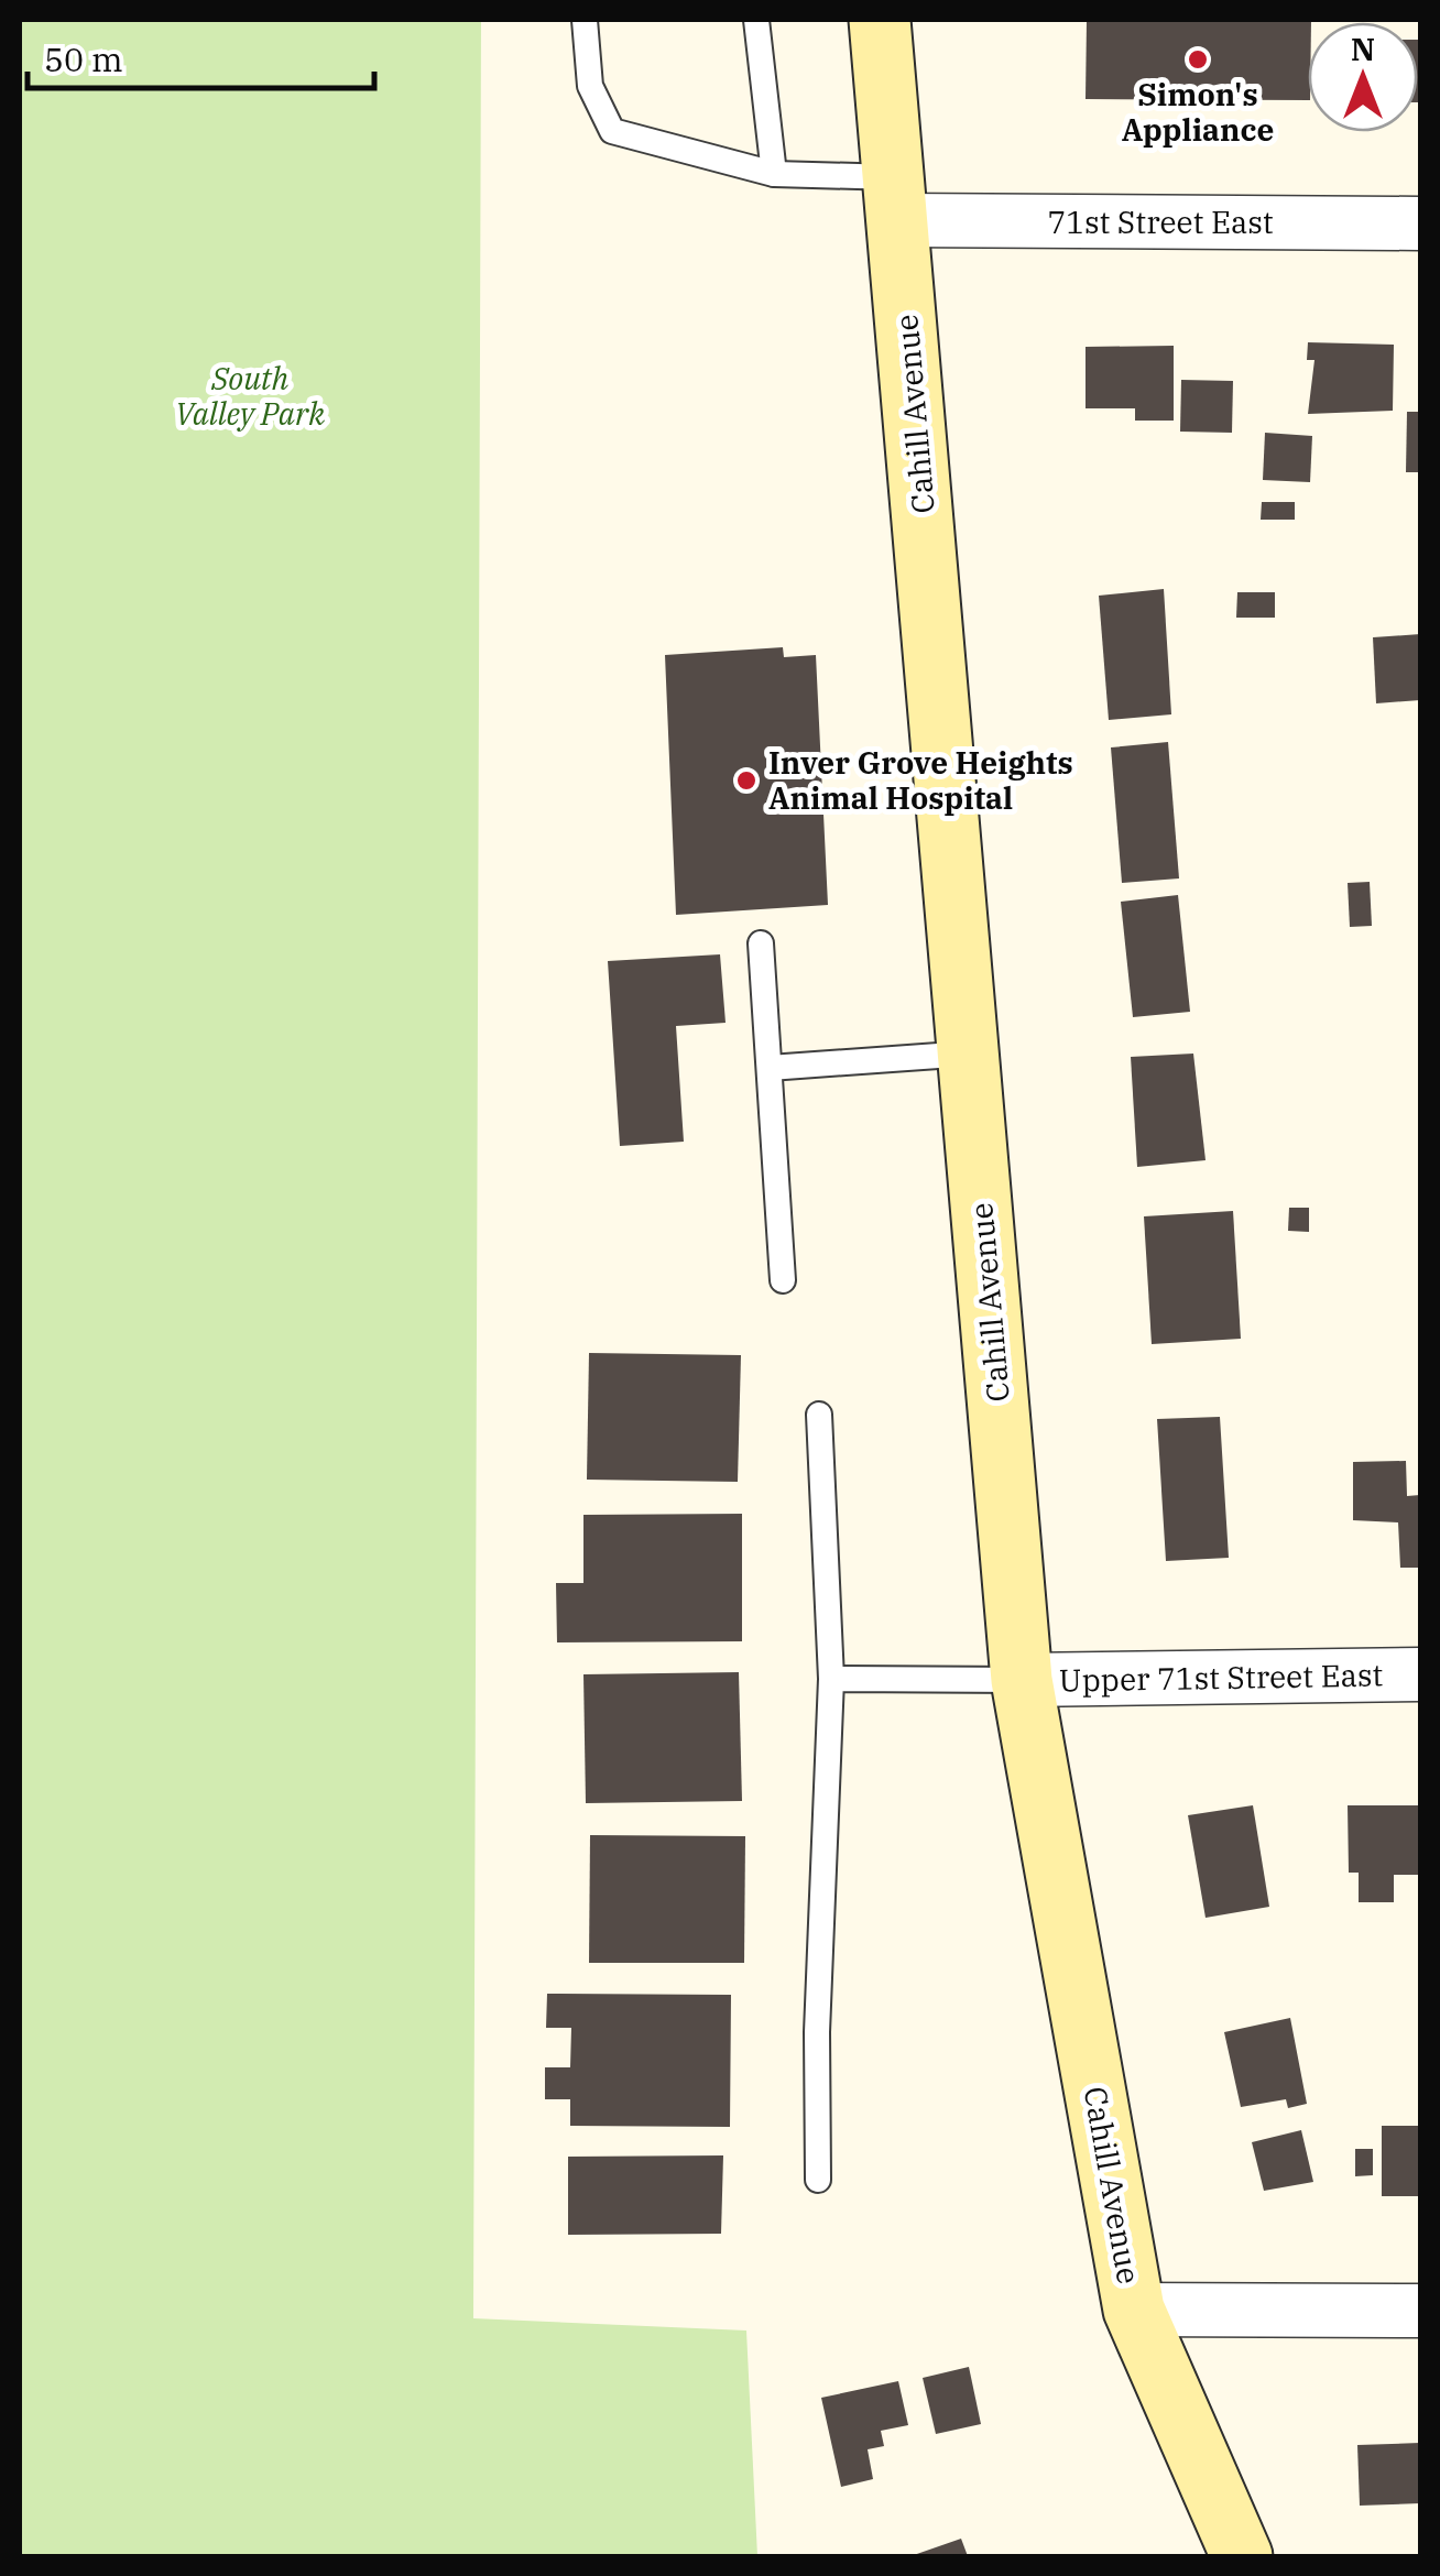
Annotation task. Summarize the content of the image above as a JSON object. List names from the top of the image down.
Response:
{
  "streets": {
    "street": ["71st Street East", "Cahill Avenue", "Upper 71st Street East"]
  },
  "crossings": [
    ["71st Street East", "Cahill Avenue"],
    ["Cahill Avenue", "Upper 71st Street East"]
  ],
  "parks": ["South Valley Park"],
  "places": ["Simon's Appliance", "Inver Grove Heights Animal Hospital"],
  "scale_bar": "50 m",
  "north": "top"
}
